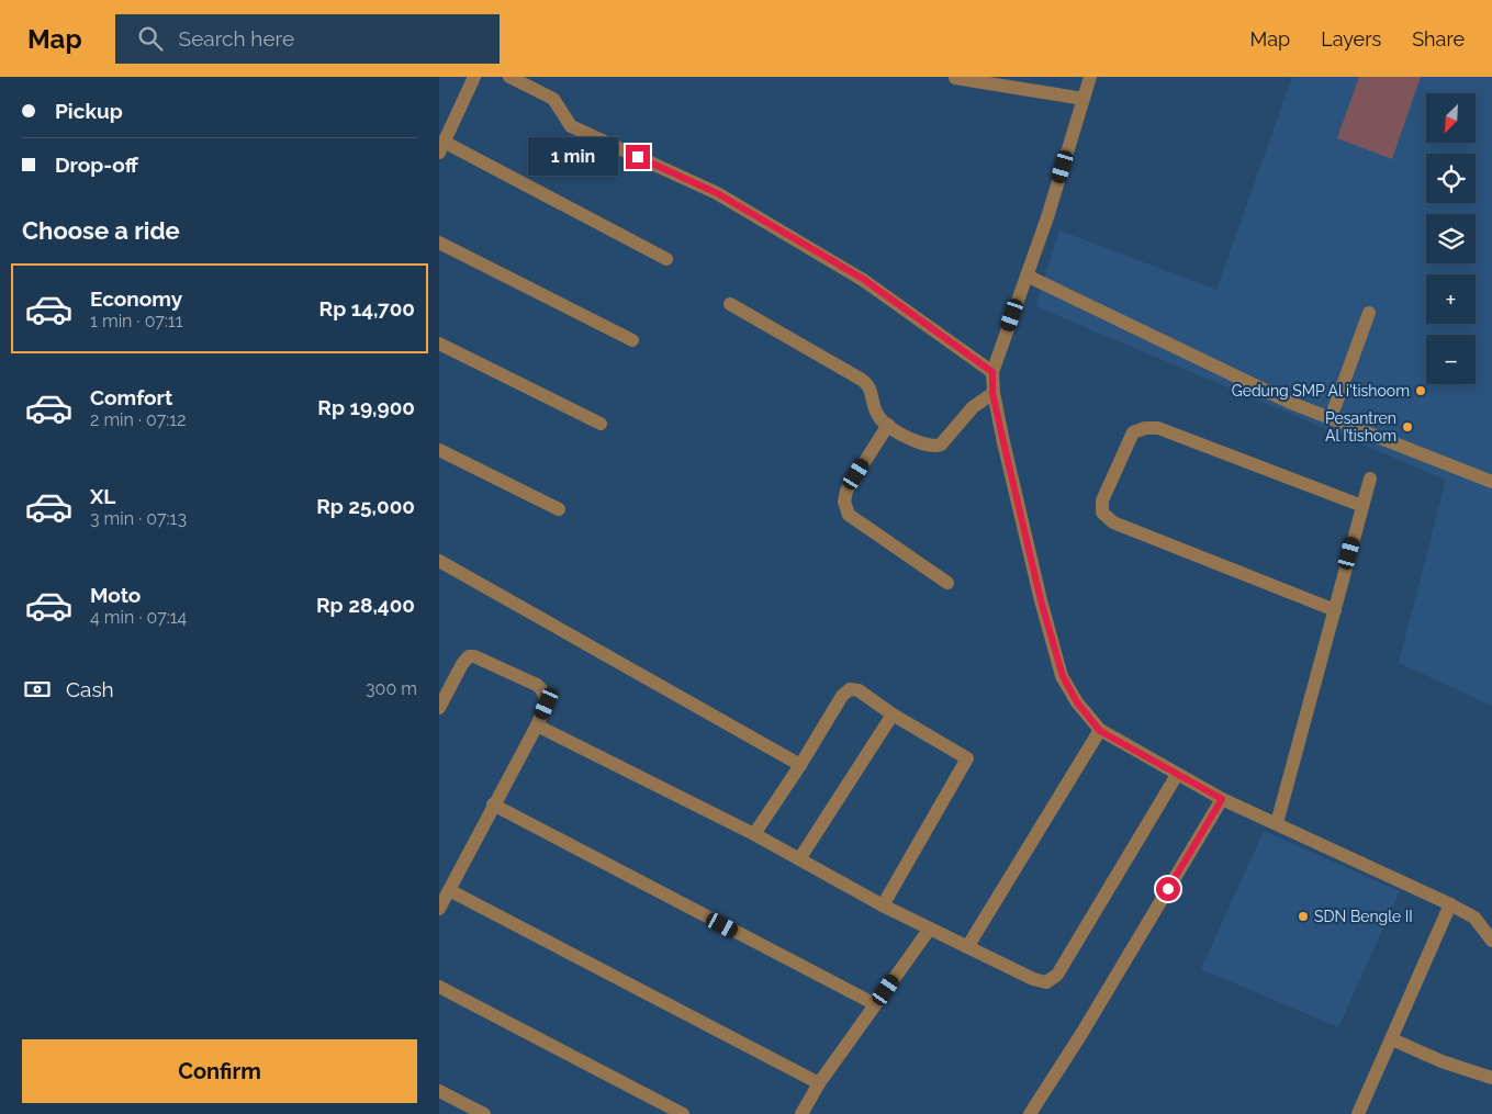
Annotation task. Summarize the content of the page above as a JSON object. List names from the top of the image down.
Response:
{
  "places": ["Gedung SMP Al i'tishoom", "Pesantren Al I’tishom", "SDN Bengle II"],
  "north": "bottom left",
  "page": {
    "header": "Map",
    "search": "Search here",
    "nav": ["Map", "Layers", "Share"],
    "banner": ["Pickup", "Drop-off"],
    "map_buttons": ["+", "−"],
    "bubble": "1 min",
    "heading": "Choose a ride",
    "list": [
      {
        "name": "Economy",
        "note": "1 min · 07:11",
        "value": "Rp 14,700"
      },
      {
        "name": "Comfort",
        "note": "2 min · 07:12",
        "value": "Rp 19,900"
      },
      {
        "name": "XL",
        "note": "3 min · 07:13",
        "value": "Rp 25,000"
      },
      {
        "name": "Moto",
        "note": "4 min · 07:14",
        "value": "Rp 28,400"
      }
    ],
    "pay": ["Cash", "300 m"],
    "buttons": "Confirm"
  }
}
